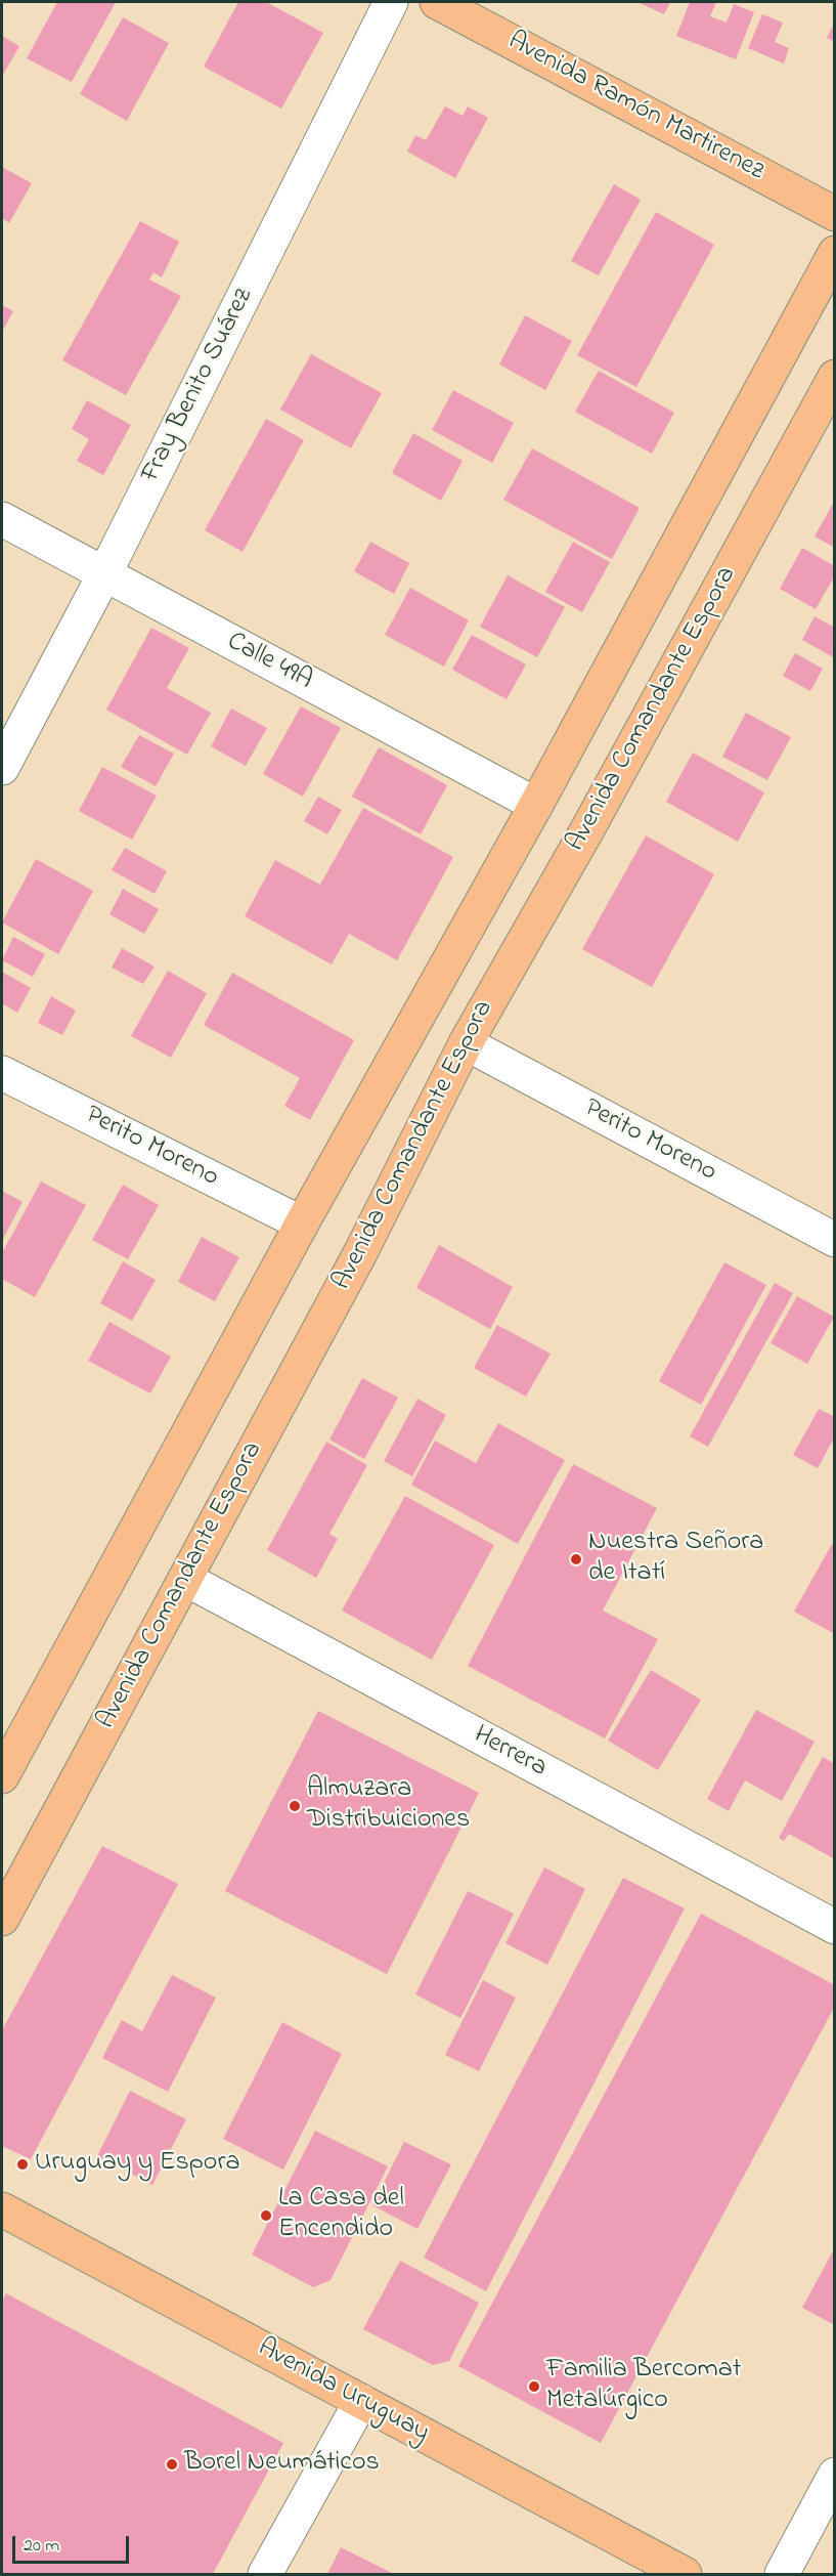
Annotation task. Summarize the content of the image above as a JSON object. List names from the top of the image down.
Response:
{
  "streets": {
    "main road": ["Avenida Ramón Martirenez", "Avenida Comandante Espora", "Avenida Uruguay"],
    "street": [
      "Fray Benito Suárez",
      "Calle 49A",
      "Perito Moreno",
      "Herrera"
    ]
  },
  "crossings": [
    ["Fray Benito Suárez", "Calle 49A"],
    ["Calle 49A", "Avenida Comandante Espora"],
    ["Avenida Comandante Espora", "Perito Moreno"],
    ["Avenida Comandante Espora", "Herrera"]
  ],
  "places": [
    "Nuestra Señora de Itatí",
    "Almuzara Distribuiciones",
    "Uruguay y Espora",
    "La Casa del Encendido",
    "Familia Bercomat Metalúrgico",
    "Borel Neumáticos"
  ],
  "scale_bar": "20 m"
}
